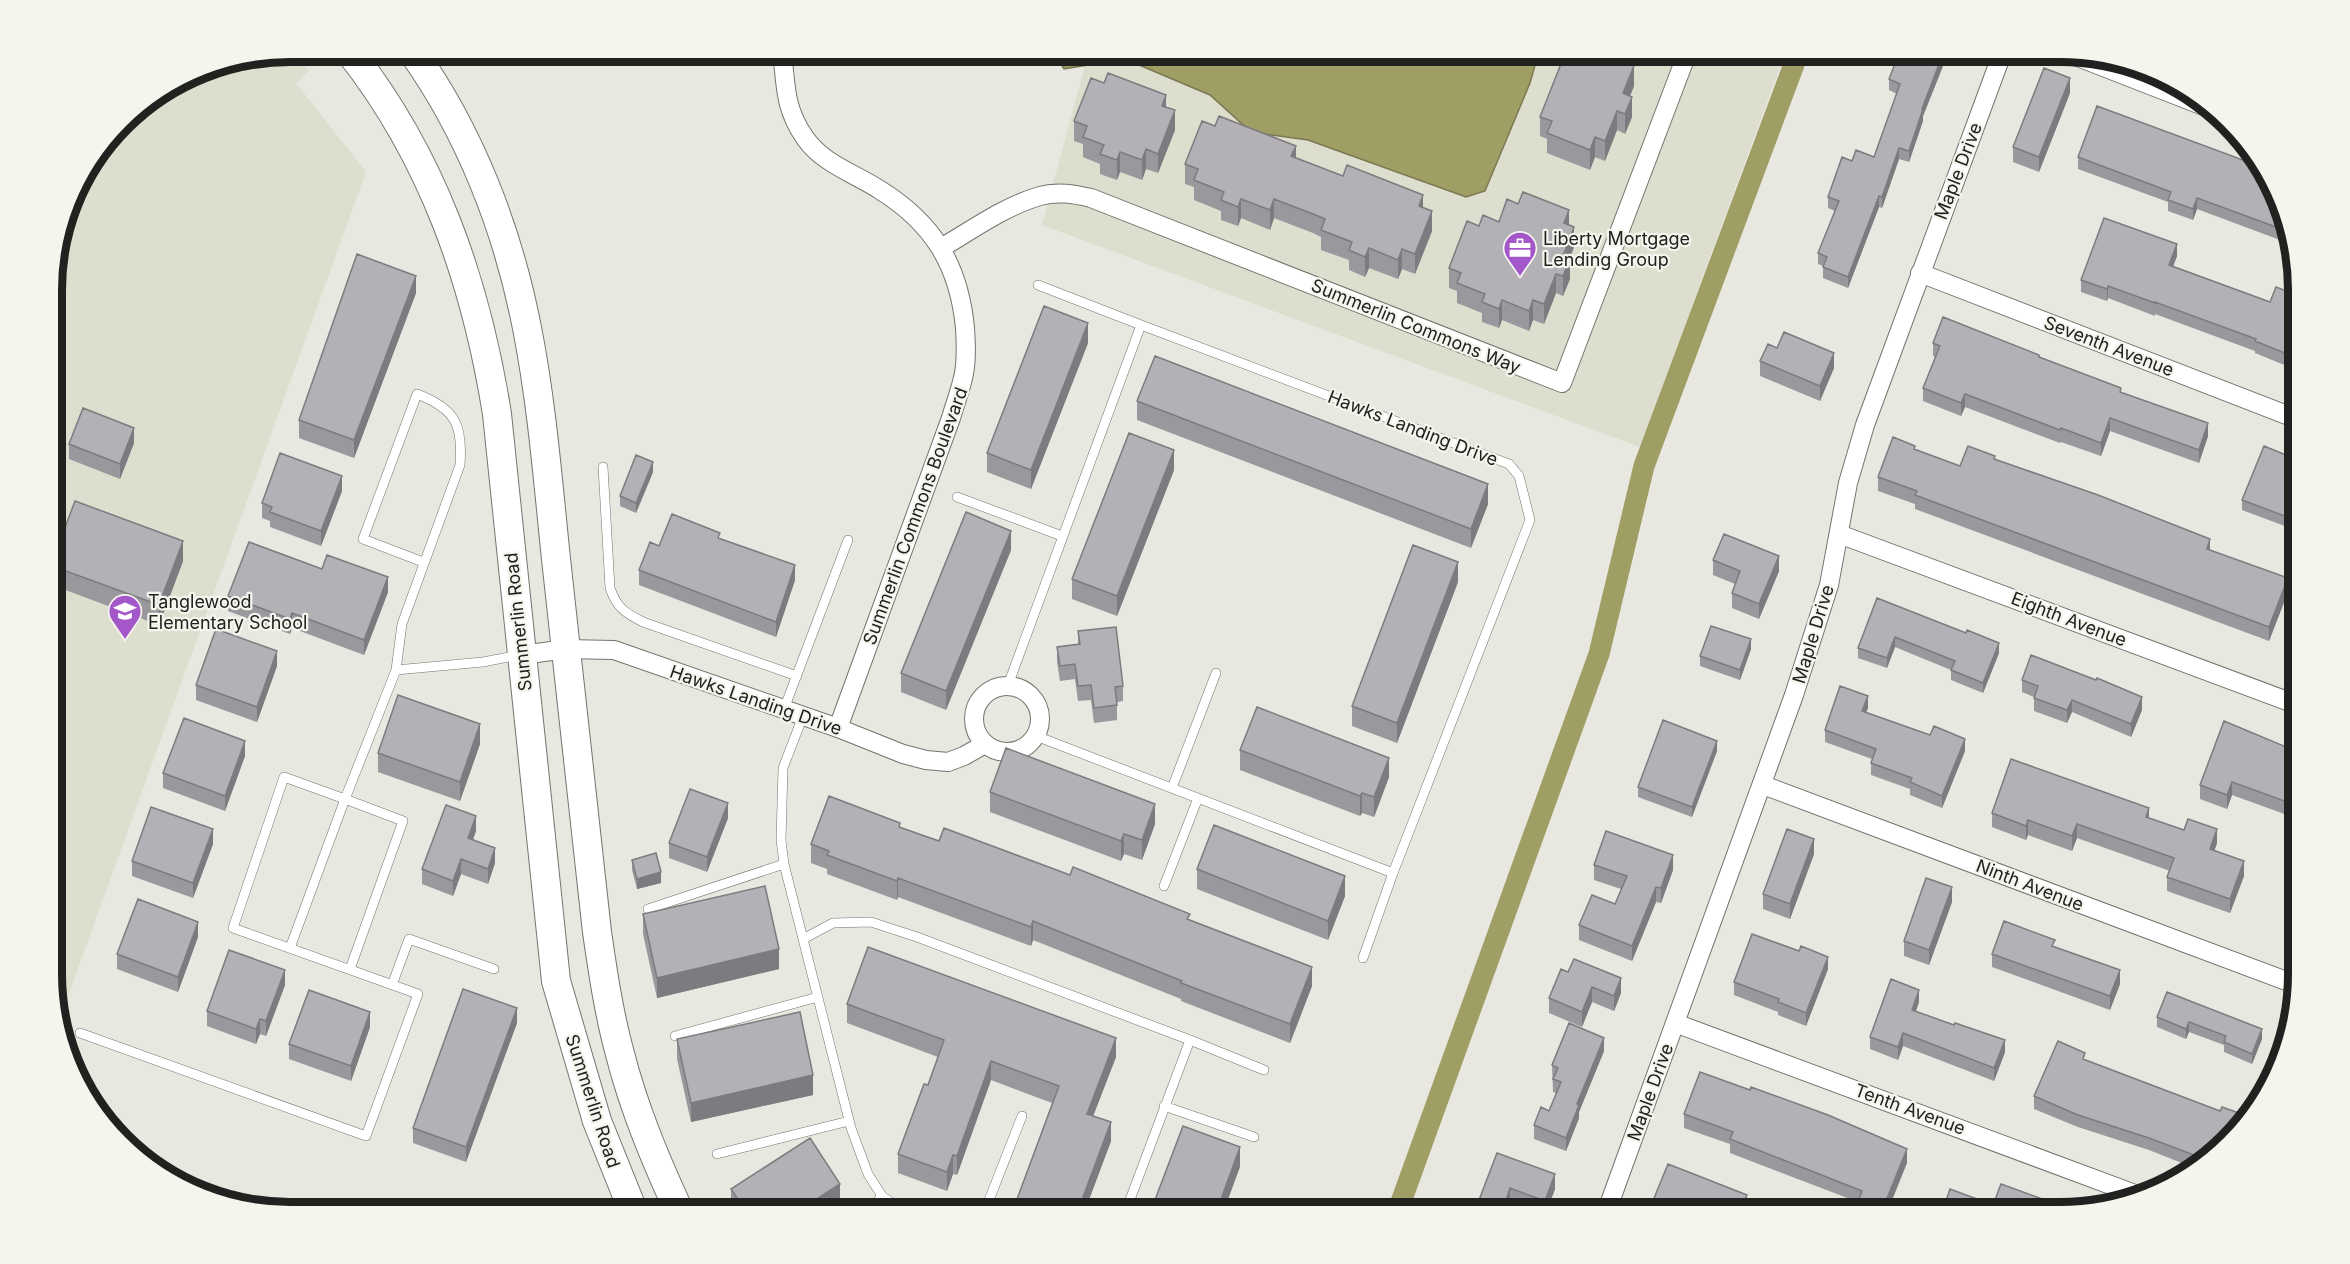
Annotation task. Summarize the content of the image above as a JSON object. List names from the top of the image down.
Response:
{
  "streets": {
    "main road": ["Summerlin Road"],
    "street": [
      "Maple Drive",
      "Summerlin Commons Way",
      "Seventh Avenue",
      "Hawks Landing Drive",
      "Summerlin Commons Boulevard",
      "Eighth Avenue",
      "Ninth Avenue",
      "Tenth Avenue"
    ]
  },
  "crossings": [
    ["Maple Drive", "Seventh Avenue"],
    ["Maple Drive", "Eighth Avenue"],
    ["Maple Drive", "Ninth Avenue"],
    ["Maple Drive", "Tenth Avenue"],
    ["Summerlin Commons Way", "Summerlin Commons Boulevard"],
    ["Hawks Landing Drive", "Summerlin Commons Boulevard"],
    ["Hawks Landing Drive", "Summerlin Road"]
  ],
  "places": {
    "office": ["Liberty Mortgage Lending Group"],
    "school or university": ["Tanglewood Elementary School"]
  }
}
